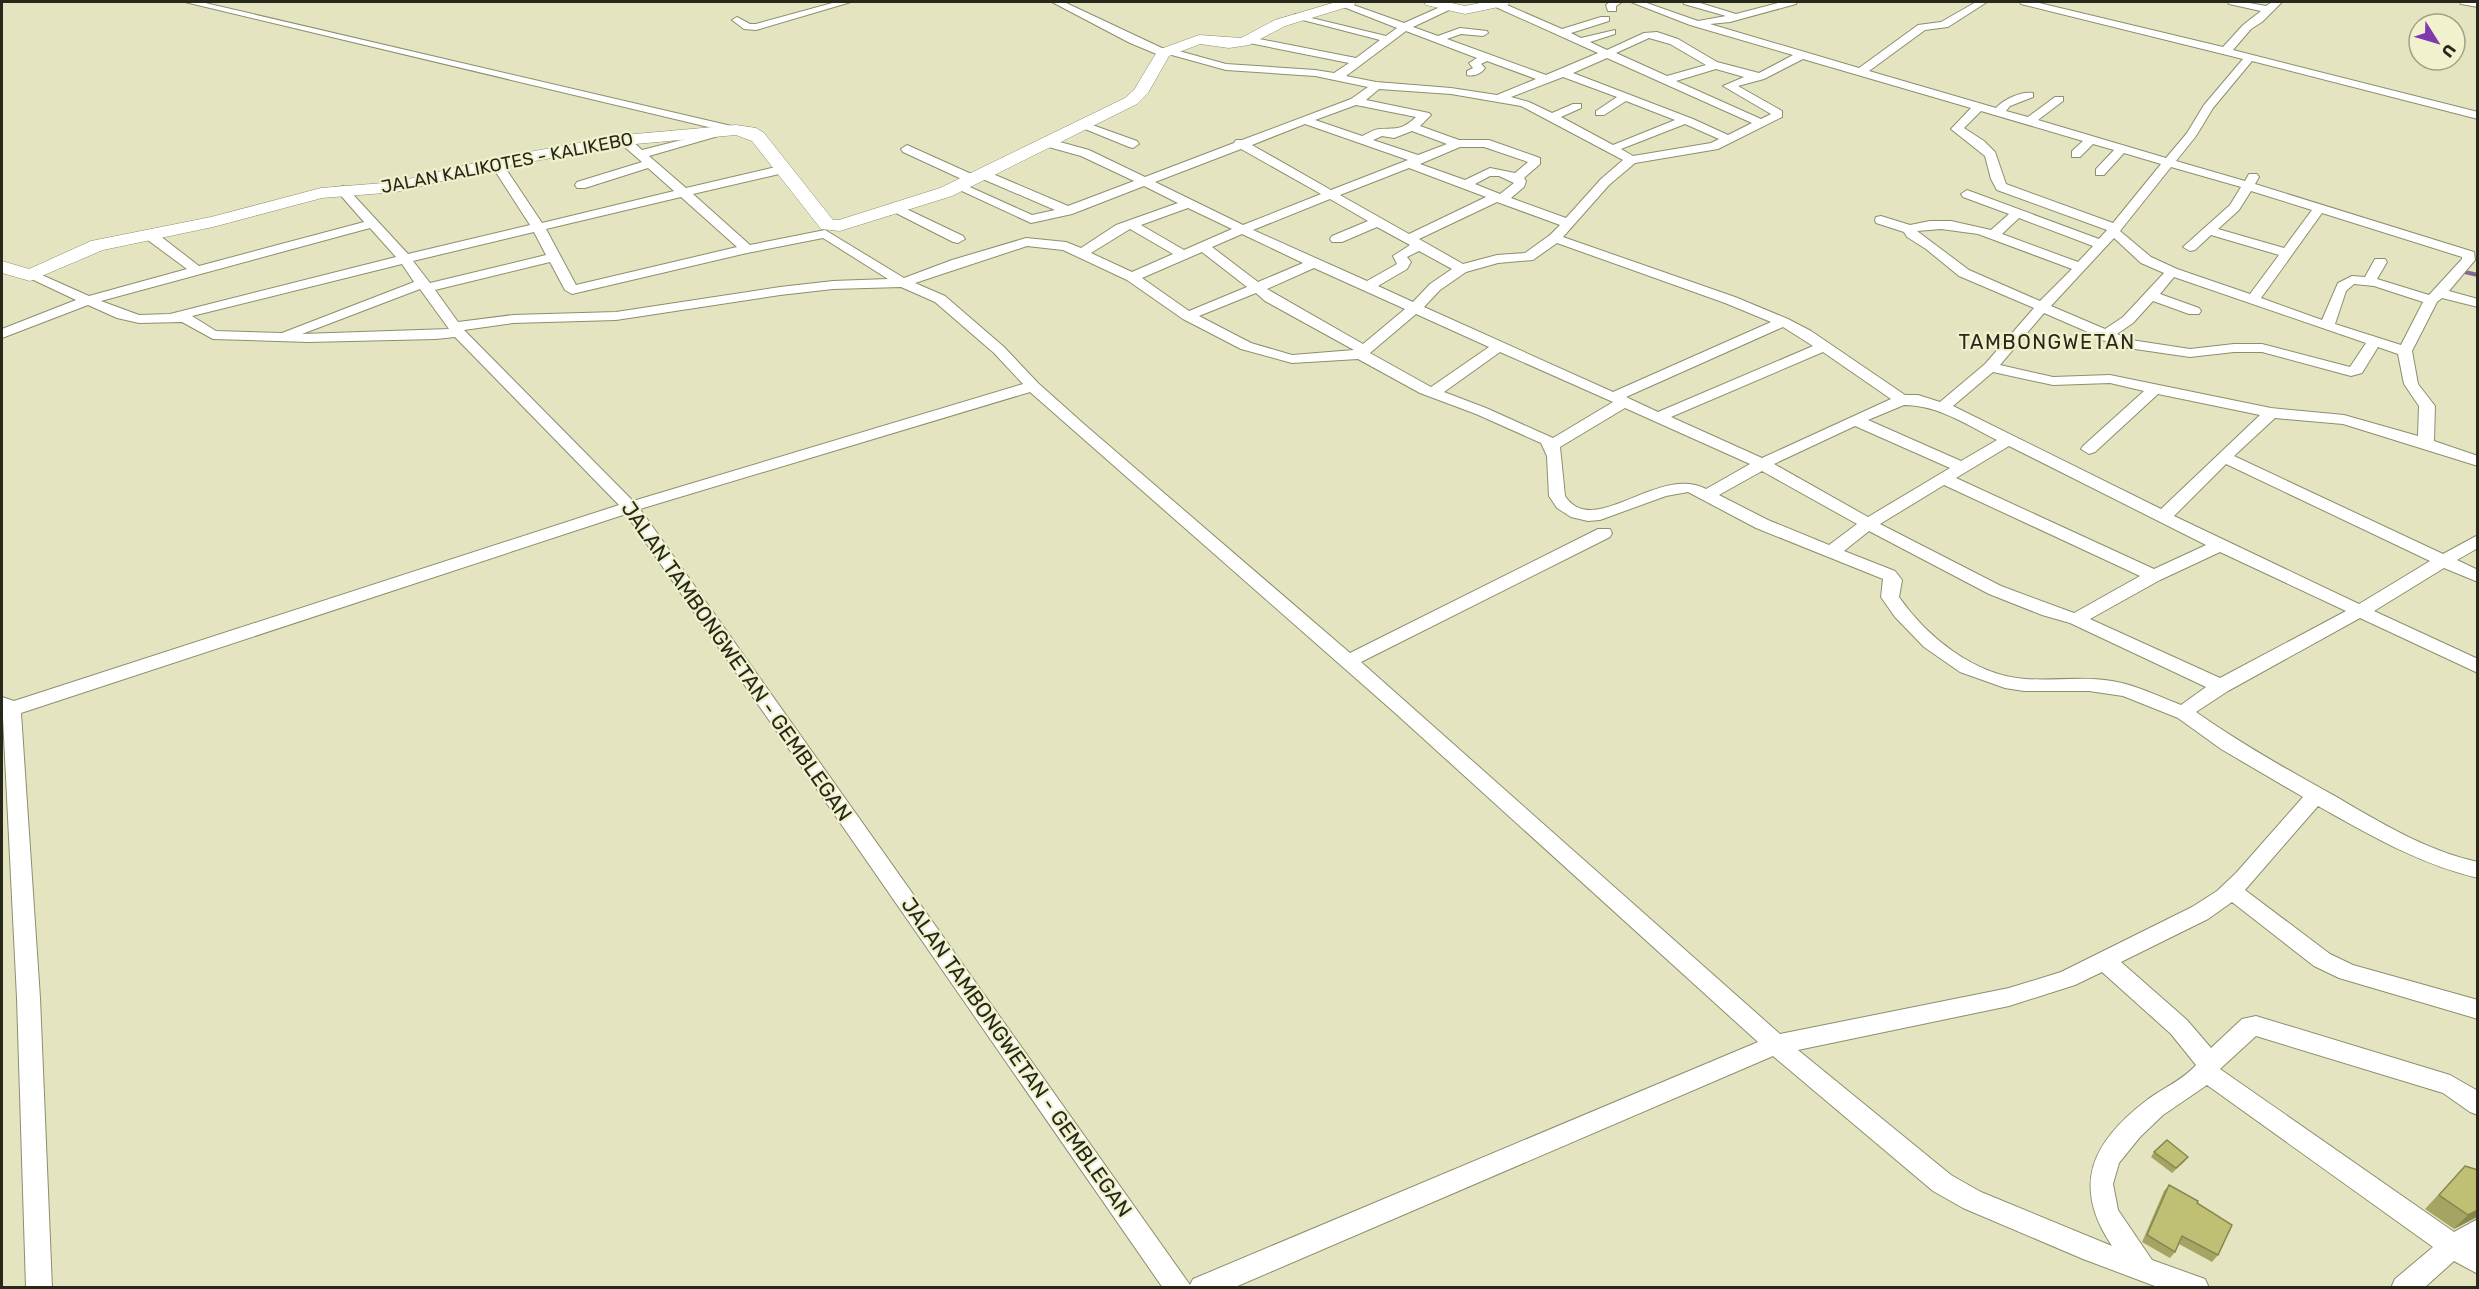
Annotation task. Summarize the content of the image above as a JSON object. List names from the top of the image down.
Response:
{
  "streets": {
    "street": ["JALAN KALIKOTES - KALIKEBO", "JALAN TAMBONGWETAN - GEMBLEGAN"]
  },
  "crossings": [
    ["JALAN KALIKOTES - KALIKEBO", "JALAN TAMBONGWETAN - GEMBLEGAN"]
  ],
  "districts": ["TAMBONGWETAN"],
  "north": "bottom right"
}
